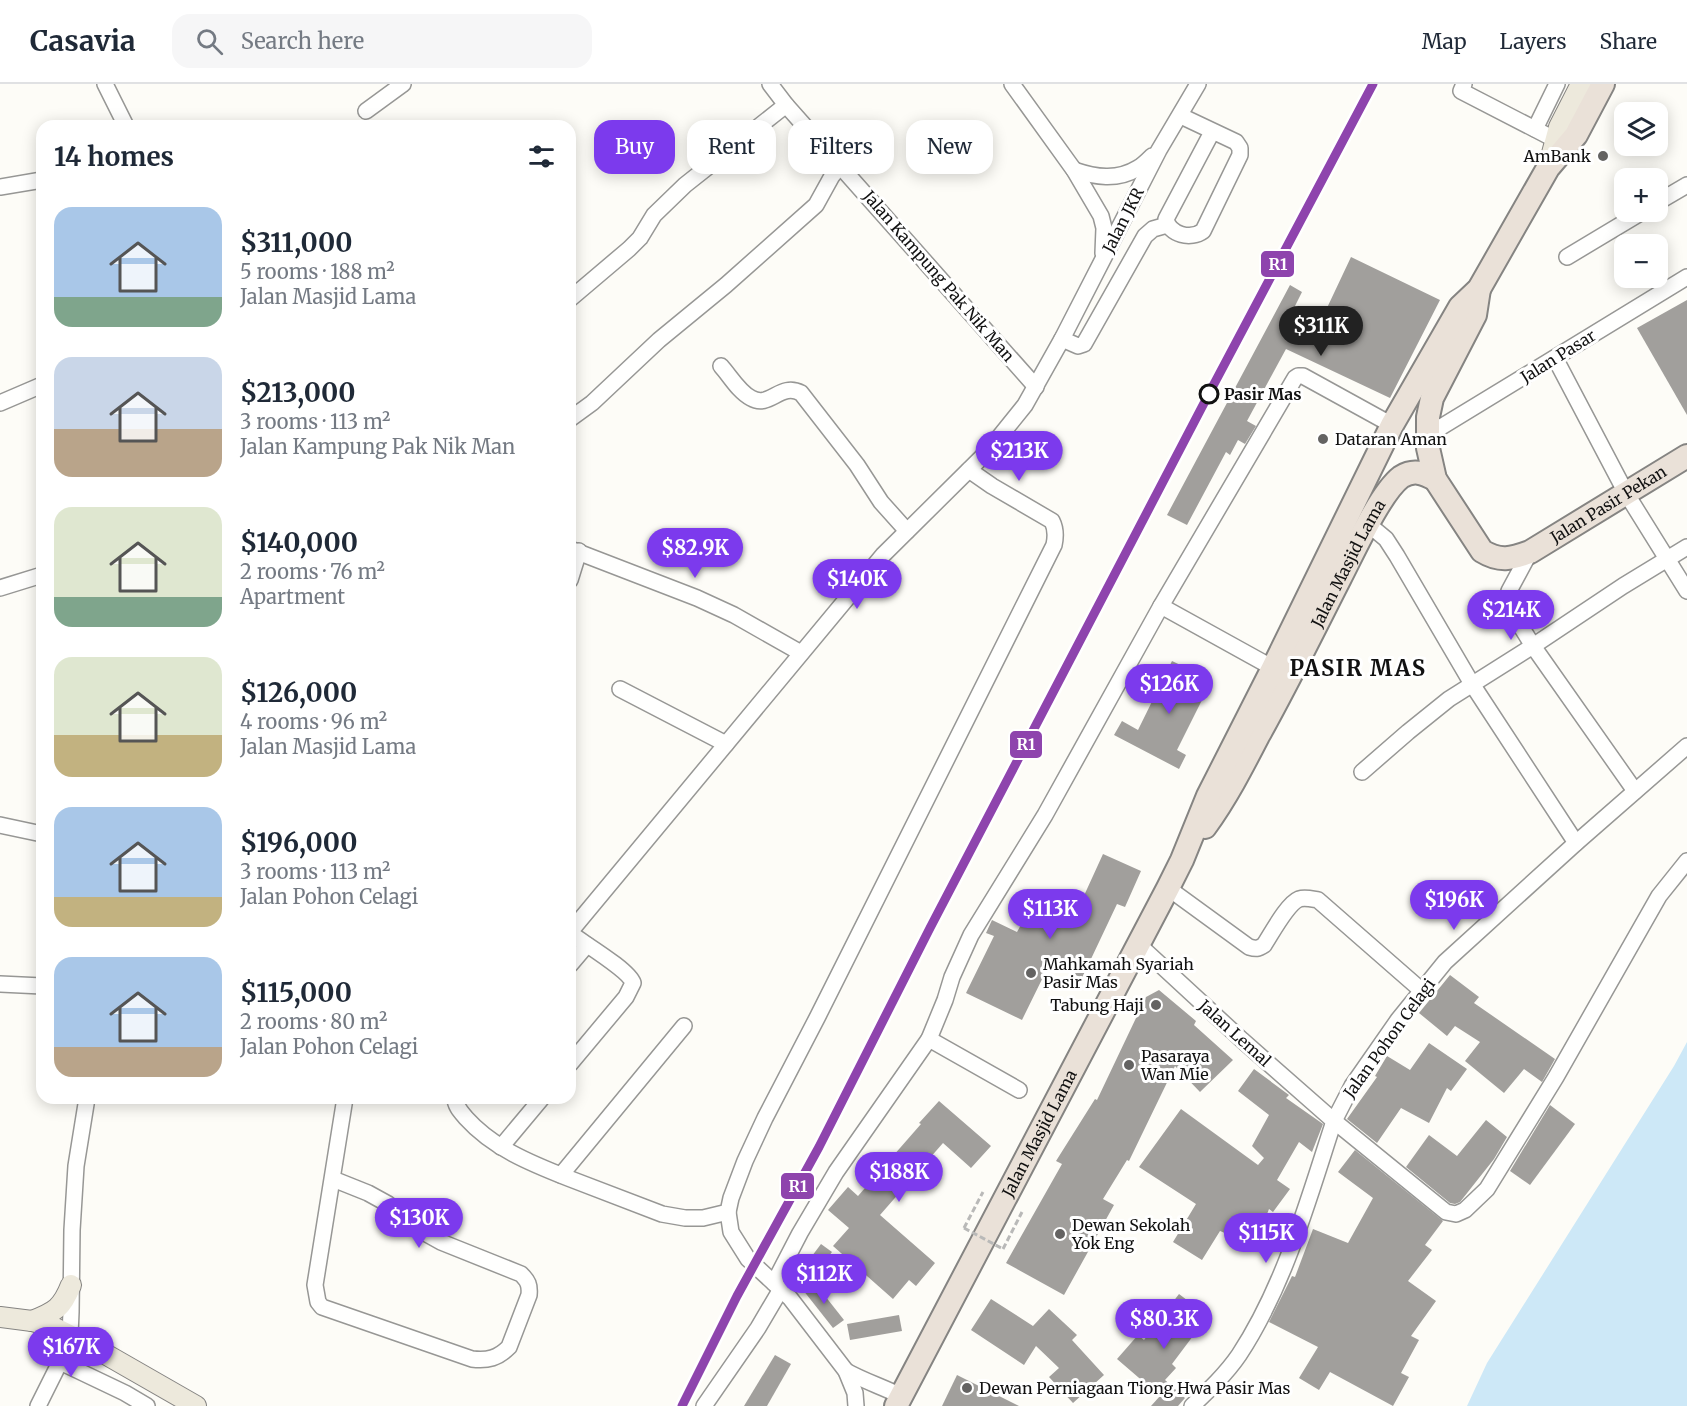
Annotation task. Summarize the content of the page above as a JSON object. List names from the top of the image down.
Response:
{
  "streets": {
    "highway": ["Jalan Pasir Pekan", "Jalan Masjid Lama"],
    "street": [
      "Jalan JKR",
      "Jalan Kampung Pak Nik Man",
      "Jalan Pasar",
      "Jalan Lemal",
      "Jalan Pohon Celagi"
    ]
  },
  "crossings": [
    ["Jalan JKR", "Jalan Kampung Pak Nik Man"],
    ["Jalan Pasar", "Jalan Masjid Lama"],
    ["Jalan Pasir Pekan", "Jalan Masjid Lama"],
    ["Jalan Masjid Lama", "Jalan Lemal"],
    ["Jalan Lemal", "Jalan Pohon Celagi"]
  ],
  "districts": ["PASIR MAS"],
  "places": [
    "AmBank",
    "Pasir Mas",
    "Dataran Aman",
    "Mahkamah Syariah Pasir Mas",
    "Tabung Haji",
    "Pasaraya Wan Mie",
    "Dewan Sekolah Yok Eng",
    "Dewan Perniagaan Tiong Hwa Pasir Mas"
  ],
  "lines": ["transit line R1"],
  "page": {
    "header": "Casavia",
    "search": "Search here",
    "nav": ["Map", "Layers", "Share"],
    "map_buttons": ["+", "−"],
    "chip": [
      "Buy",
      "Rent",
      "Filters",
      "New"
    ],
    "heading": "14 homes",
    "list": [
      {
        "name": "$311,000",
        "note": "5 rooms · 188 m² · Jalan Masjid Lama"
      },
      {
        "name": "$213,000",
        "note": "3 rooms · 113 m² · Jalan Kampung Pak Nik Man"
      },
      {
        "name": "$140,000",
        "note": "2 rooms · 76 m² · Apartment"
      },
      {
        "name": "$126,000",
        "note": "4 rooms · 96 m² · Jalan Masjid Lama"
      },
      {
        "name": "$196,000",
        "note": "3 rooms · 113 m² · Jalan Pohon Celagi"
      },
      {
        "name": "$115,000",
        "note": "2 rooms · 80 m² · Jalan Pohon Celagi"
      }
    ],
    "price": [
      "$311K",
      "$213K",
      "$82.9K",
      "$140K",
      "$214K",
      "$126K",
      "$196K",
      "$113K",
      "$188K",
      "$130K",
      "$115K",
      "$112K",
      "$80.3K",
      "$167K"
    ]
  }
}
